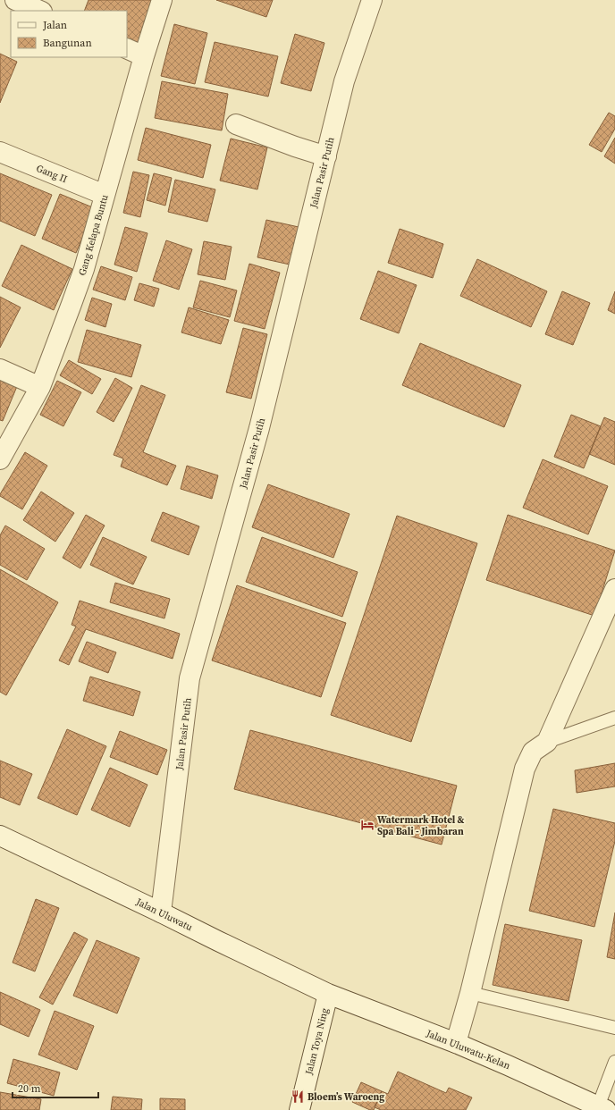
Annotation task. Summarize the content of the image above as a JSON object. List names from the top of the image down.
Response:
{
  "streets": {
    "street": [
      "Jalan Pasir Putih",
      "Gang II",
      "Gang Kelapa Buntu",
      "Jalan Uluwatu",
      "Jalan Toya Ning",
      "Jalan Uluwatu-Kelan"
    ]
  },
  "crossings": [
    ["Jalan Pasir Putih", "Jalan Uluwatu"],
    ["Gang II", "Gang Kelapa Buntu"],
    ["Jalan Uluwatu", "Jalan Toya Ning"],
    ["Jalan Uluwatu", "Jalan Uluwatu-Kelan"],
    ["Jalan Toya Ning", "Jalan Uluwatu-Kelan"]
  ],
  "places": {
    "hotel": ["Watermark Hotel & Spa Bali - Jimbaran"],
    "restaurant": ["Bloem’s Waroeng"]
  },
  "legend": ["Jalan", "Bangunan"],
  "scale_bar": "20 m"
}
